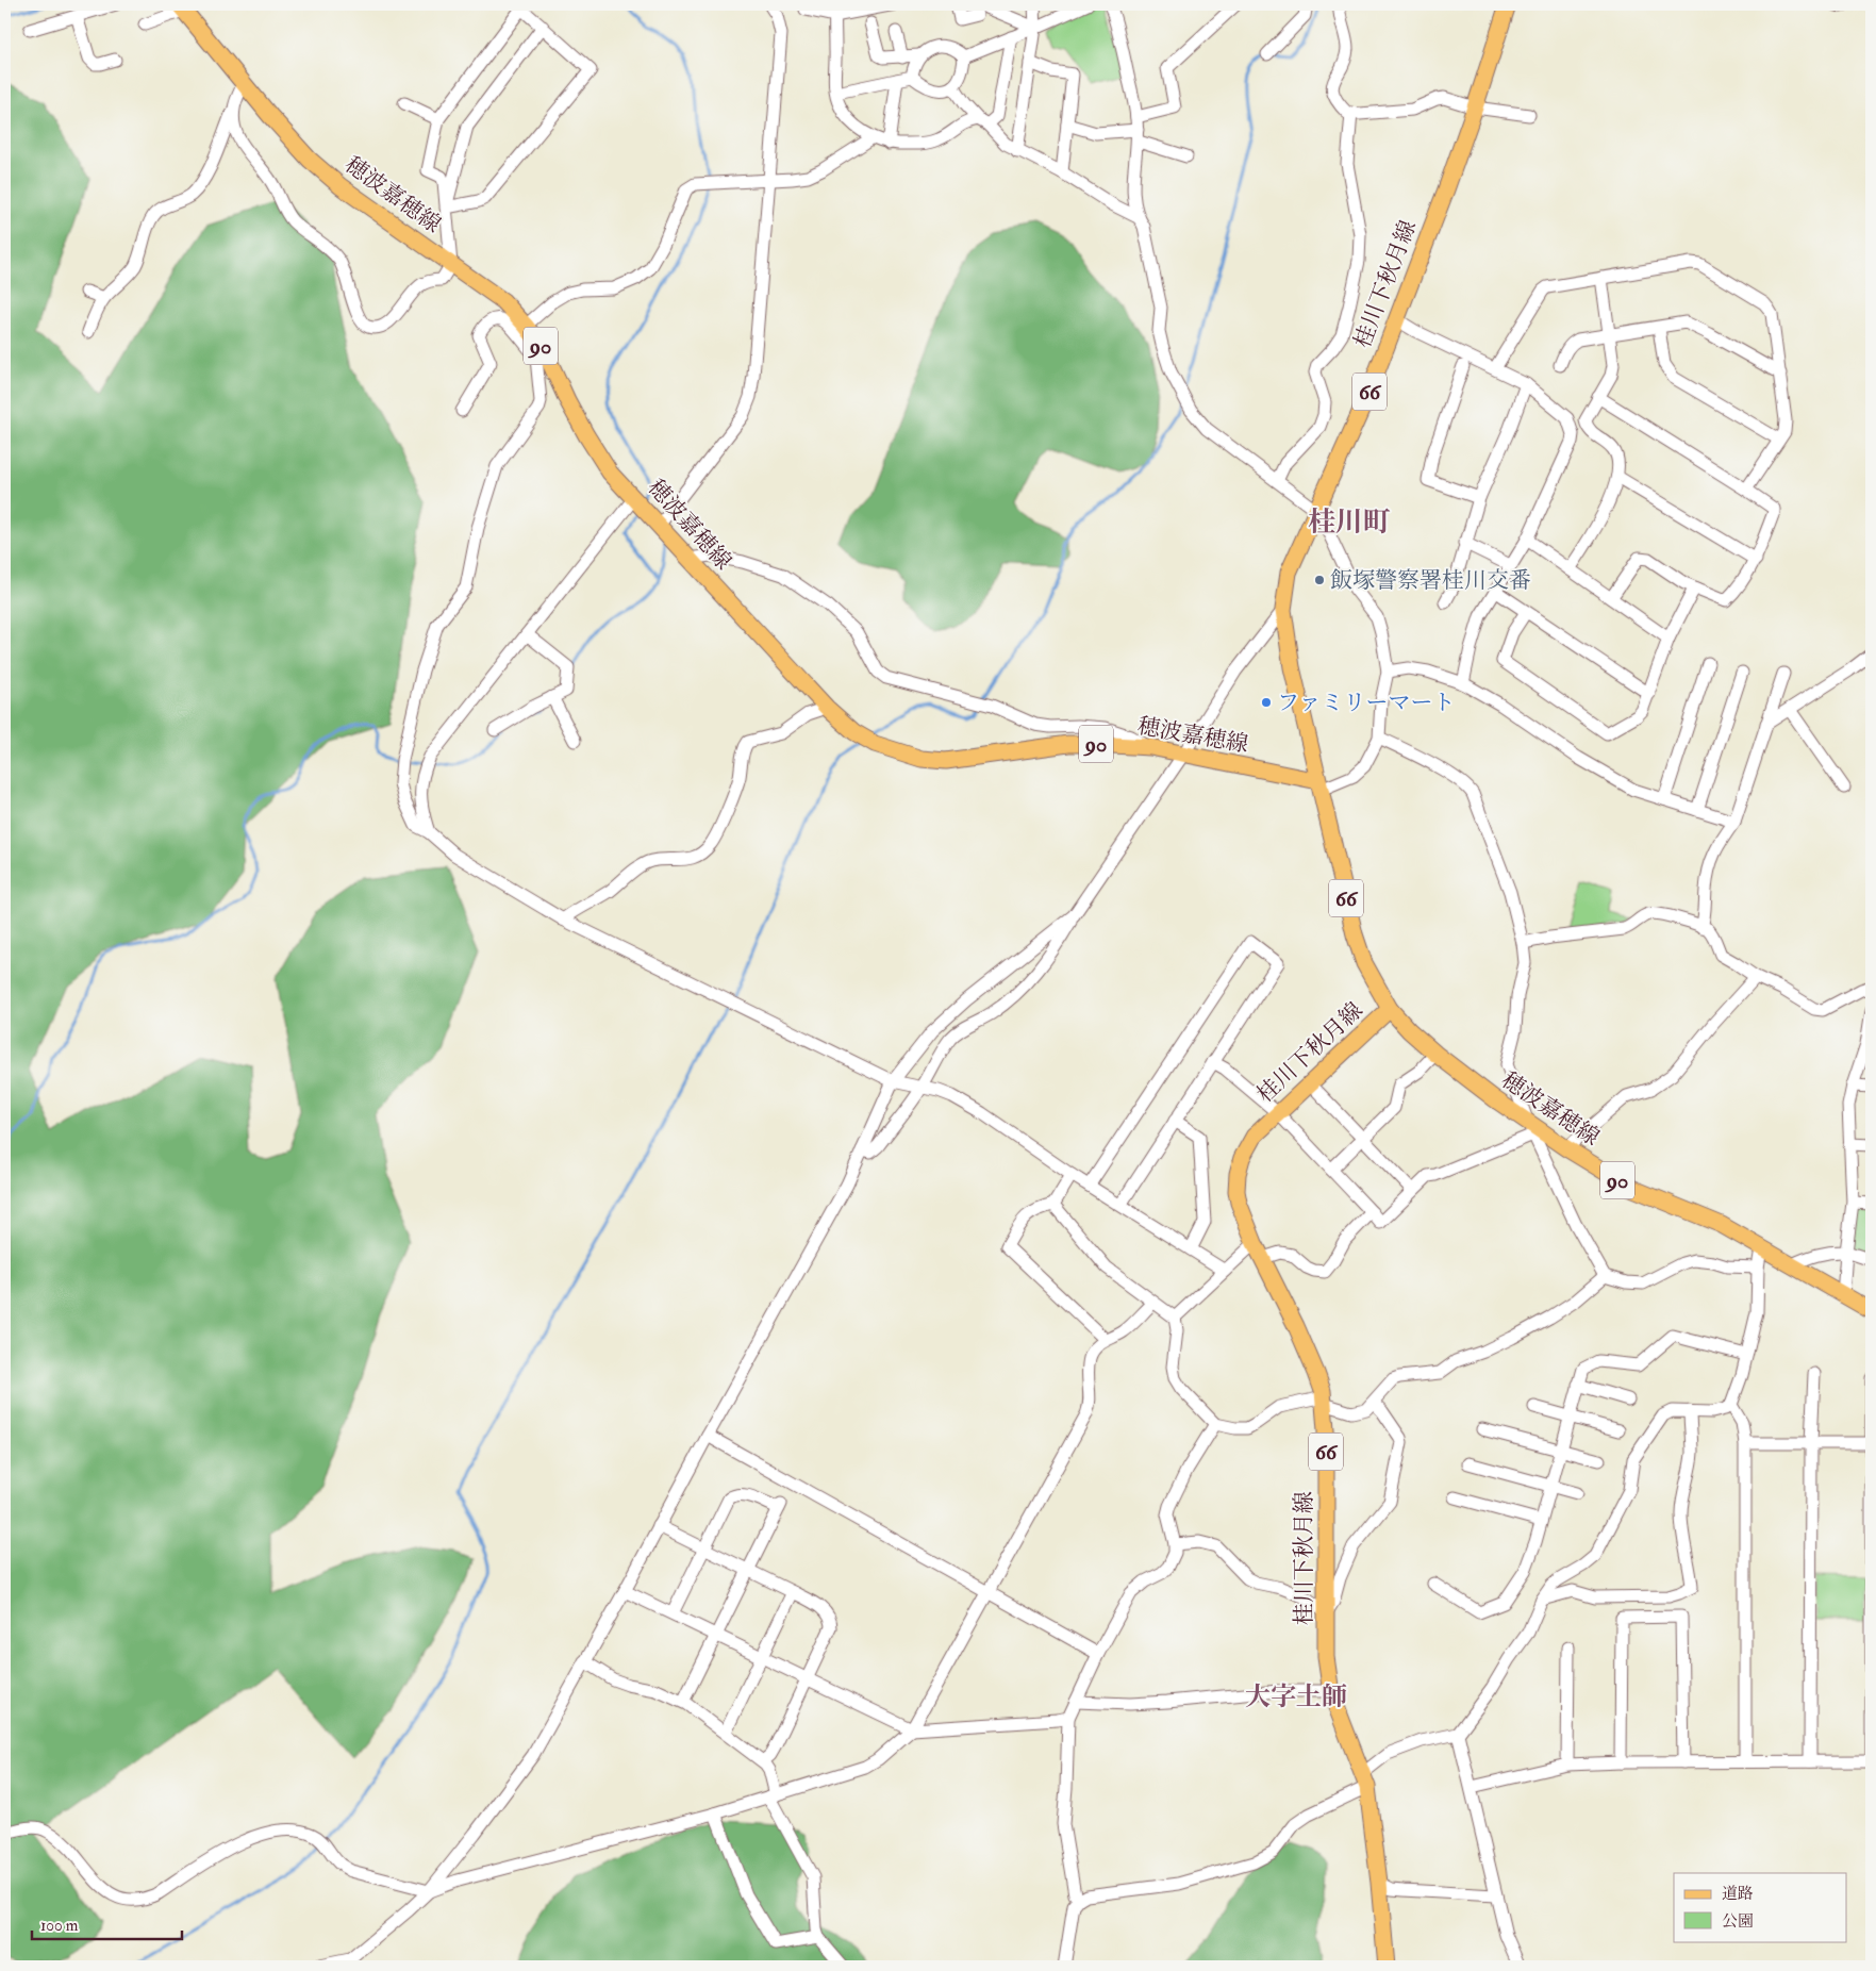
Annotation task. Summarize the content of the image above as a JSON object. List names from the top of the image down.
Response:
{
  "streets": {
    "main road": [
      "穂波嘉穂線",
      "桂川下秋月線",
      "90",
      "66"
    ]
  },
  "crossings": [
    ["穂波嘉穂線", "桂川下秋月線"]
  ],
  "districts": ["桂川町", "大字土師"],
  "places": ["飯塚警察署桂川交番", "ファミリーマート"],
  "legend": ["道路", "公園"],
  "scale_bar": "100 m"
}
